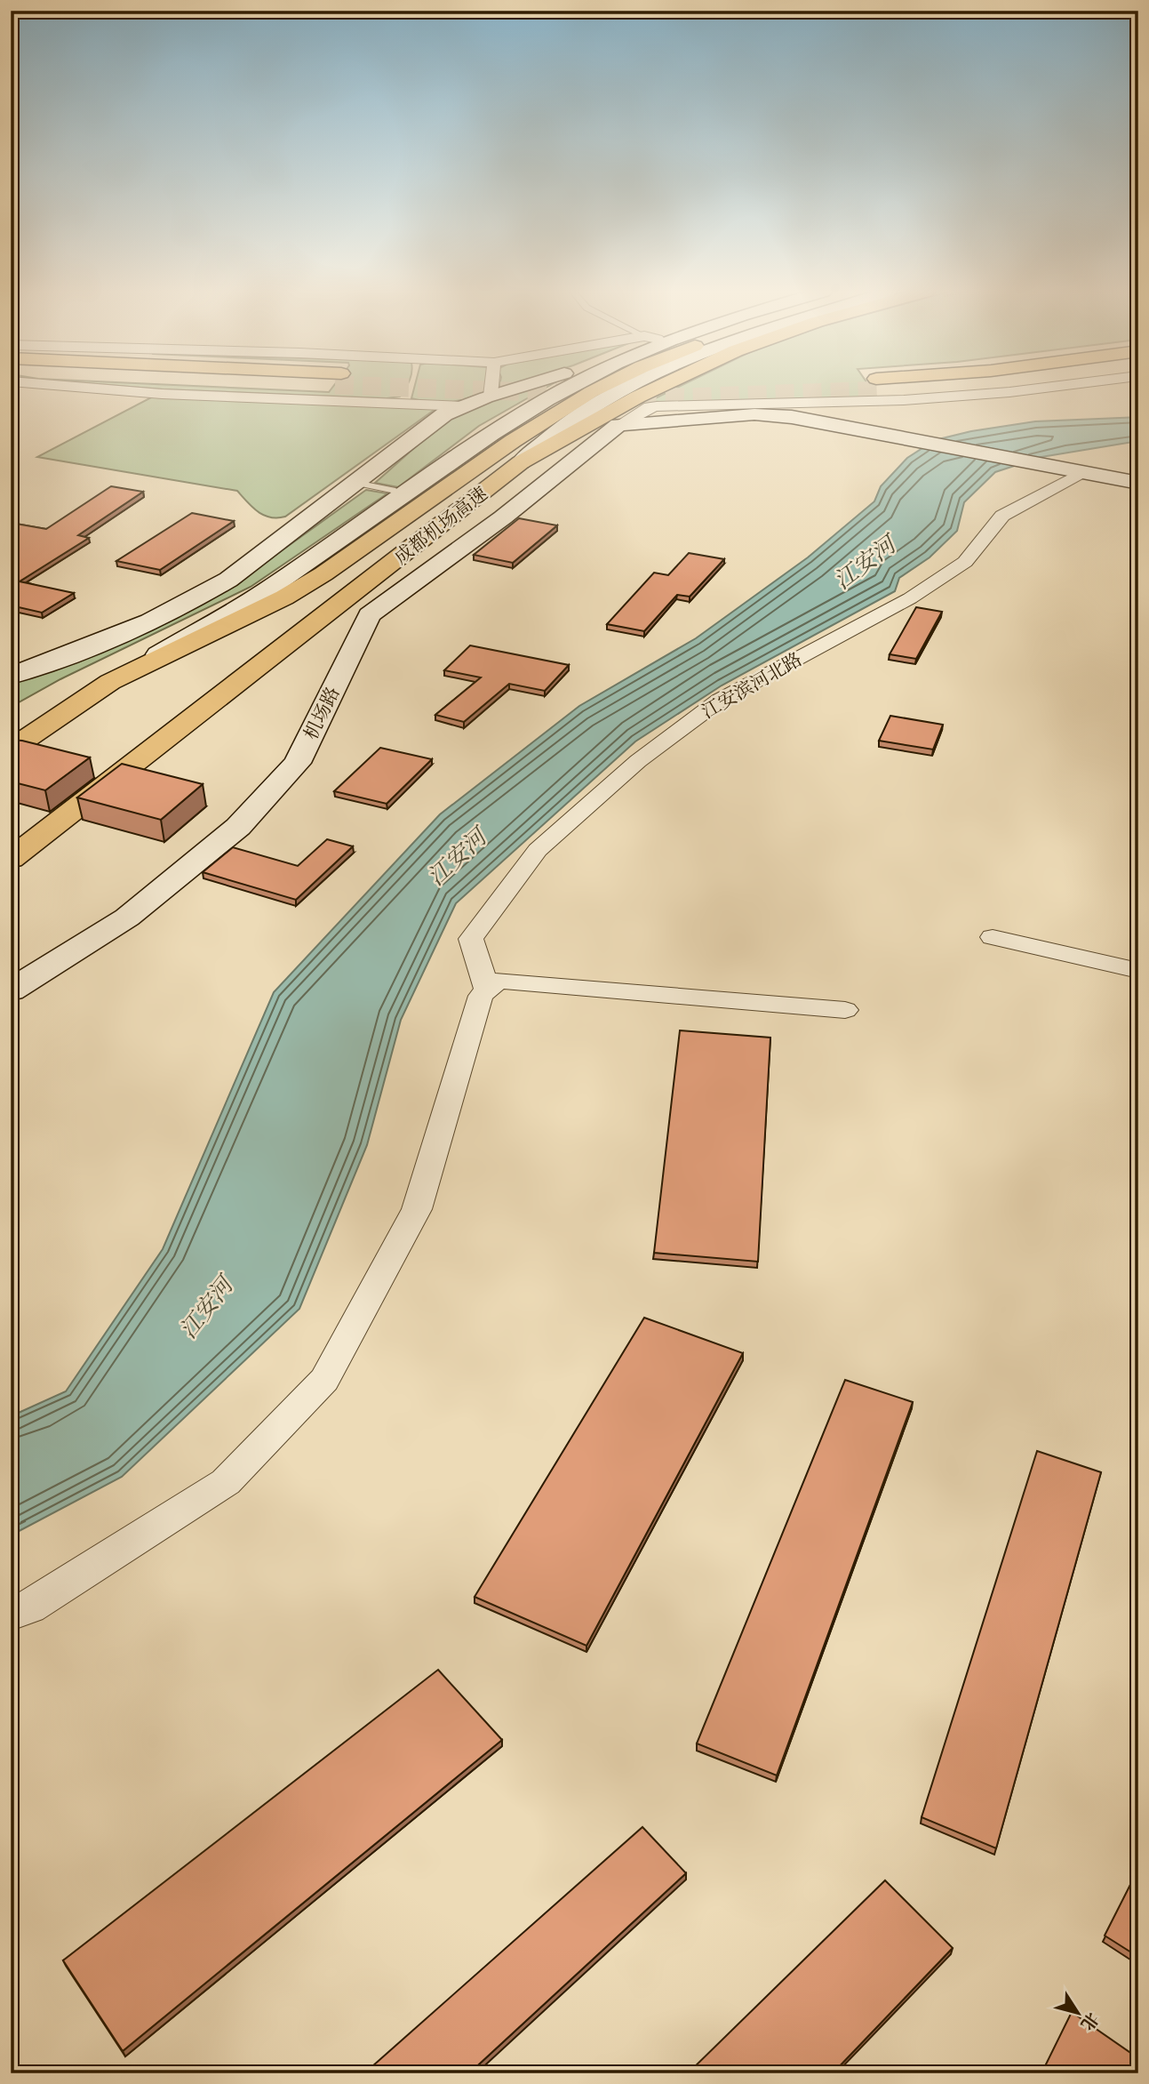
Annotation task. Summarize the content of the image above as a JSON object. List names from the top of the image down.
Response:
{
  "streets": {
    "main road": ["成都机场高速", "机场路"],
    "street": ["江安滨河北路"]
  },
  "water": ["江安河"],
  "north": "bottom right"
}
